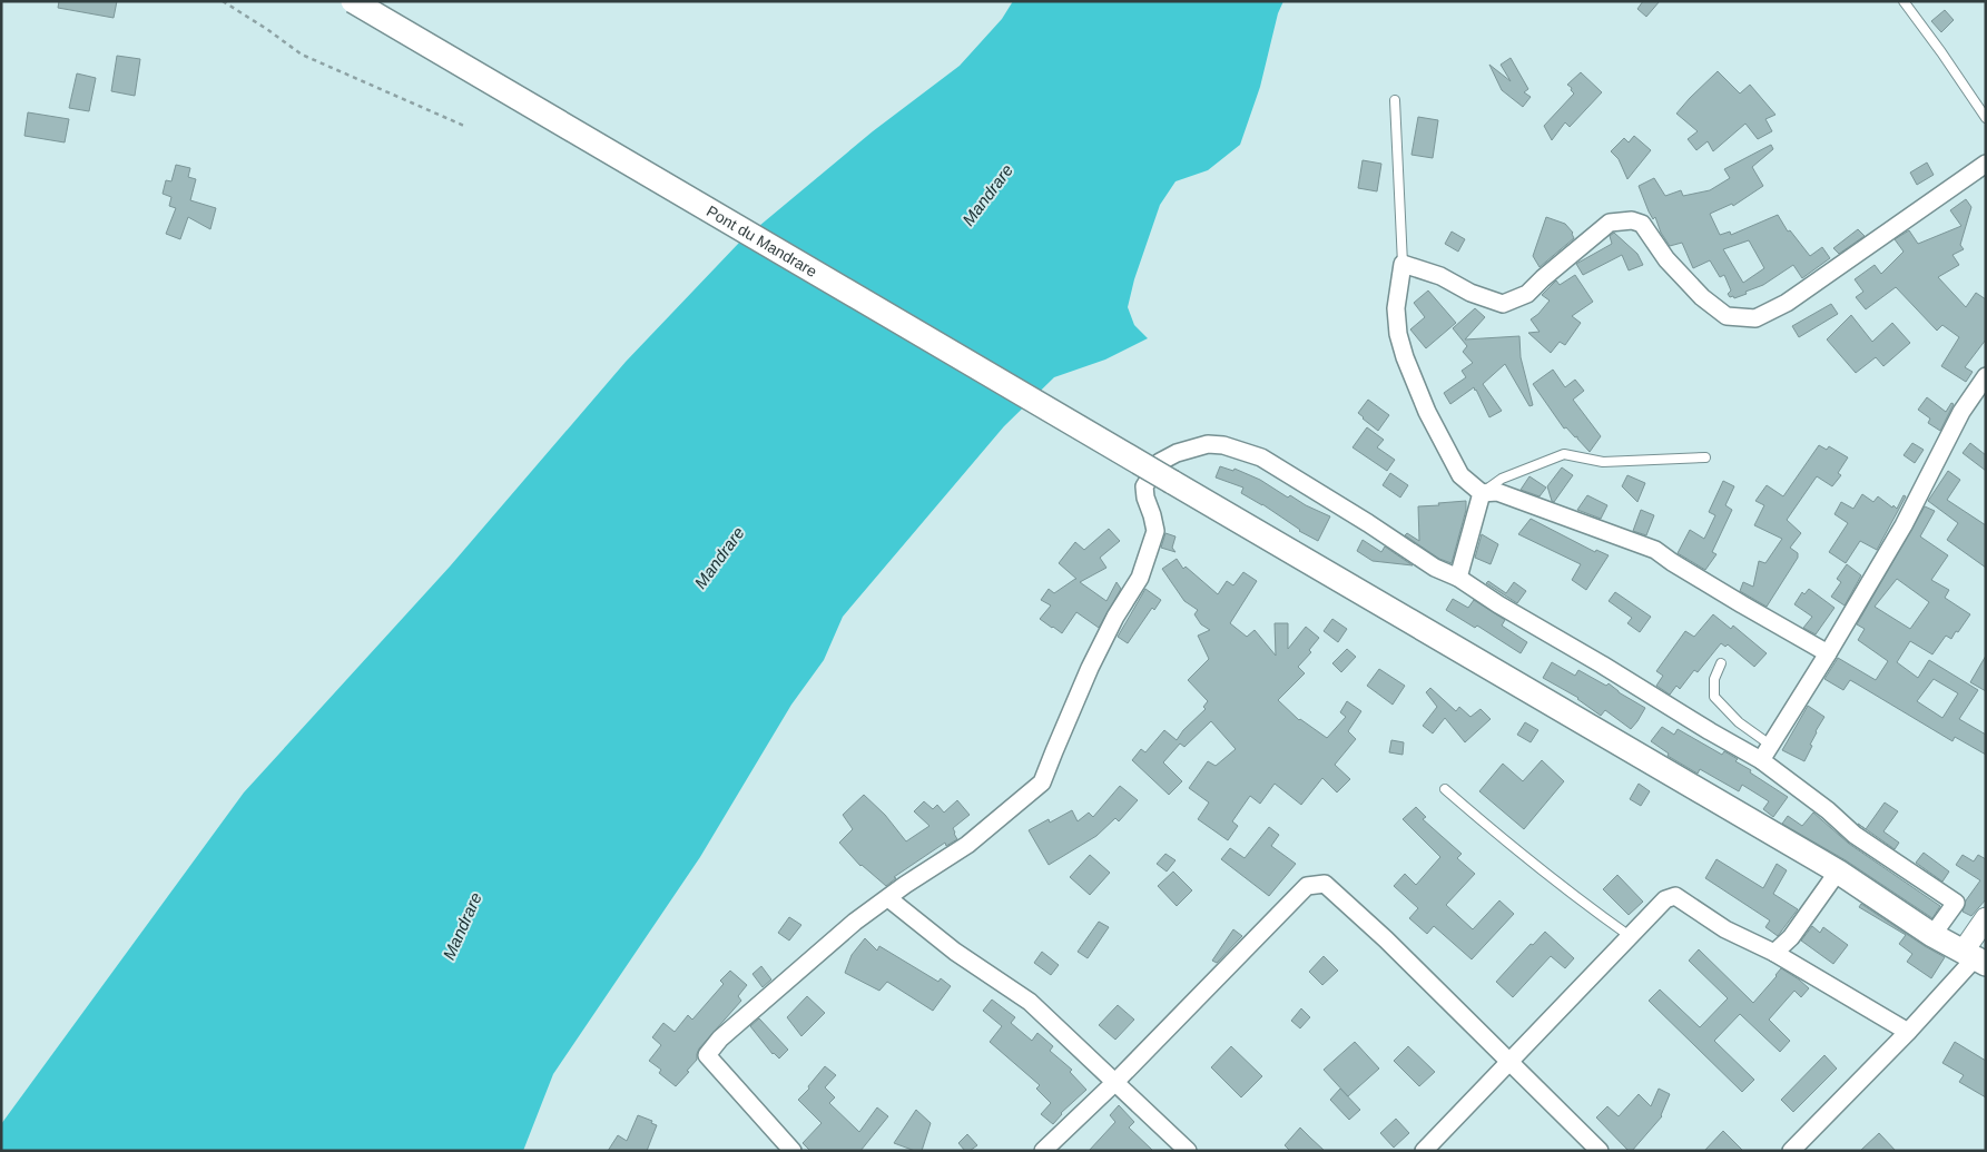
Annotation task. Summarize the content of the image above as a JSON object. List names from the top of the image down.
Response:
{
  "streets": {
    "main road": ["Pont du Mandrare"]
  },
  "water": ["Mandrare"]
}
